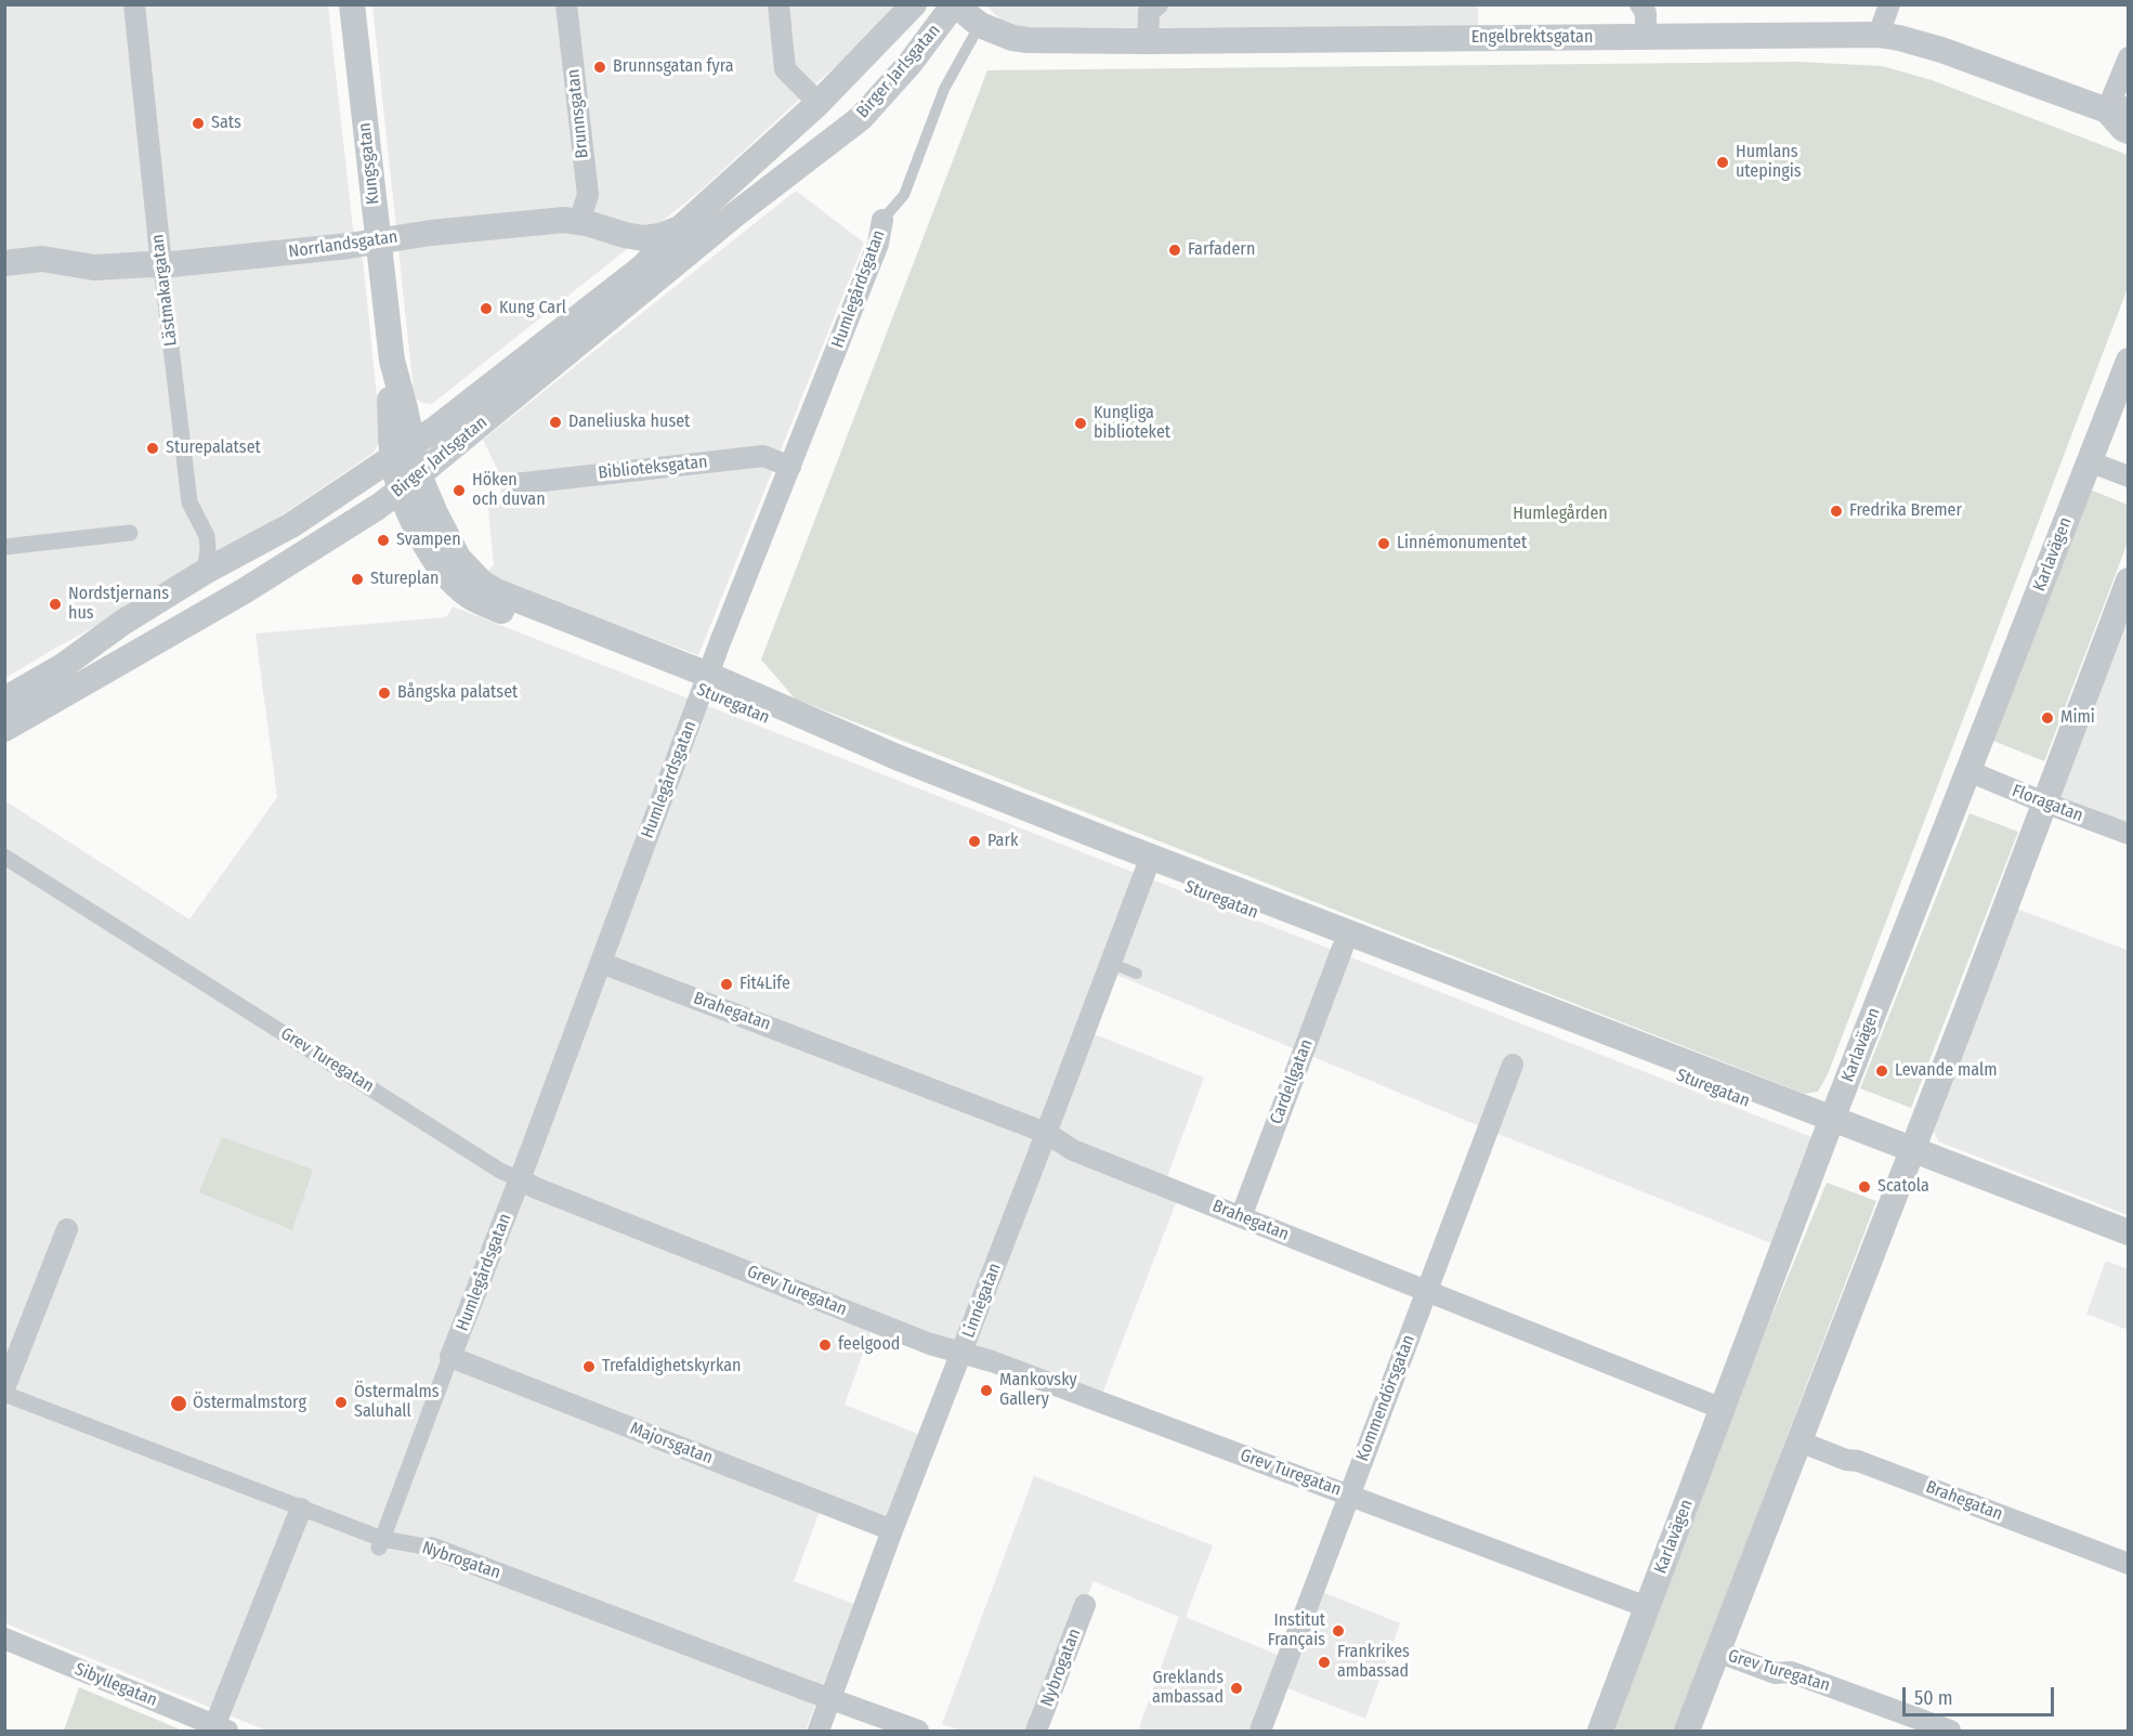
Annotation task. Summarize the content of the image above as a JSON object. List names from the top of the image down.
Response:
{
  "streets": {
    "street": [
      "Engelbrektsgatan",
      "Birger Jarlsgatan",
      "Brunnsgatan",
      "Kungsgatan",
      "Norrlandsgatan",
      "Humlegårdsgatan",
      "Lästmakargatan",
      "Biblioteksgatan",
      "Karlavägen",
      "Sturegatan",
      "Floragatan",
      "Brahegatan",
      "Grev Turegatan",
      "Cardellgatan",
      "Linnégatan",
      "Kommendörsgatan",
      "Majorsgatan",
      "Nybrogatan",
      "Sibyllegatan"
    ]
  },
  "crossings": [
    ["Engelbrektsgatan", "Birger Jarlsgatan"],
    ["Engelbrektsgatan", "Humlegårdsgatan"],
    ["Birger Jarlsgatan", "Kungsgatan"],
    ["Birger Jarlsgatan", "Norrlandsgatan"],
    ["Birger Jarlsgatan", "Lästmakargatan"],
    ["Birger Jarlsgatan", "Sturegatan"],
    ["Brunnsgatan", "Norrlandsgatan"],
    ["Kungsgatan", "Norrlandsgatan"],
    ["Kungsgatan", "Sturegatan"],
    ["Norrlandsgatan", "Lästmakargatan"],
    ["Humlegårdsgatan", "Biblioteksgatan"],
    ["Humlegårdsgatan", "Sturegatan"],
    ["Humlegårdsgatan", "Brahegatan"],
    ["Humlegårdsgatan", "Grev Turegatan"],
    ["Humlegårdsgatan", "Majorsgatan"],
    ["Humlegårdsgatan", "Nybrogatan"],
    ["Karlavägen", "Sturegatan"],
    ["Karlavägen", "Floragatan"],
    ["Karlavägen", "Brahegatan"],
    ["Karlavägen", "Grev Turegatan"],
    ["Sturegatan", "Cardellgatan"],
    ["Sturegatan", "Linnégatan"],
    ["Brahegatan", "Cardellgatan"],
    ["Brahegatan", "Linnégatan"],
    ["Brahegatan", "Kommendörsgatan"],
    ["Grev Turegatan", "Linnégatan"],
    ["Grev Turegatan", "Kommendörsgatan"],
    ["Linnégatan", "Majorsgatan"],
    ["Linnégatan", "Nybrogatan"]
  ],
  "parks": ["Humlegården"],
  "places": [
    "Brunnsgatan fyra",
    "Sats",
    "Humlans utepingis",
    "Farfadern",
    "Kung Carl",
    "Daneliuska huset",
    "Kungliga biblioteket",
    "Sturepalatset",
    "Höken och duvan",
    "Fredrika Bremer",
    "Svampen",
    "Linnémonumentet",
    "Stureplan",
    "Nordstjernans hus",
    "Bångska palatset",
    "Mimi",
    "Park",
    "Fit4Life",
    "Levande malm",
    "Scatola",
    "feelgood",
    "Trefaldighetskyrkan",
    "Mankovsky Gallery",
    "Östermalms Saluhall",
    "Östermalmstorg",
    "Institut Français",
    "Frankrikes ambassad",
    "Greklands ambassad"
  ],
  "scale_bar": "50 m"
}
